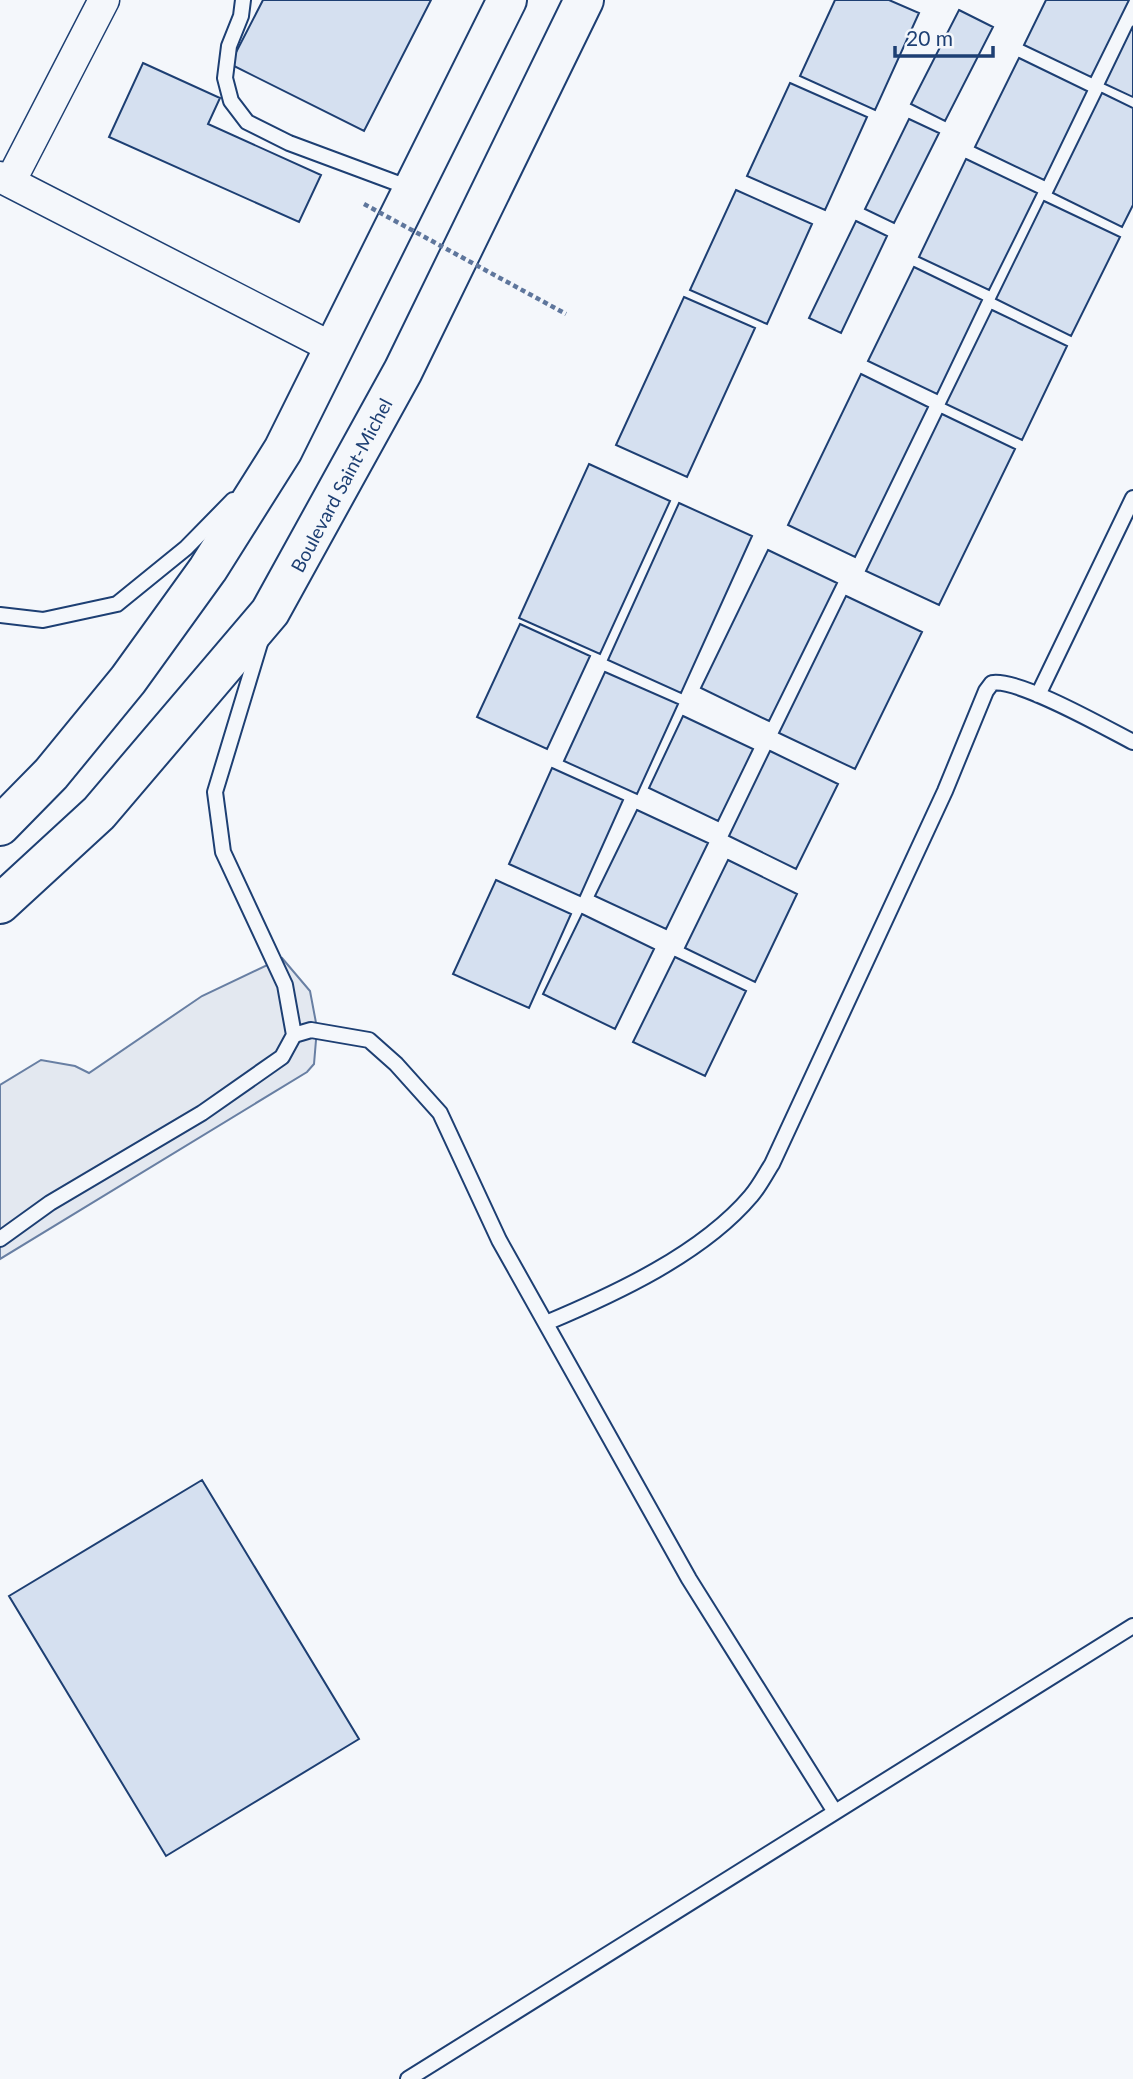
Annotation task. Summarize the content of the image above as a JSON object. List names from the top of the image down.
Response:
{
  "streets": {
    "main road": ["Boulevard Saint-Michel"]
  },
  "scale_bar": "20 m"
}
